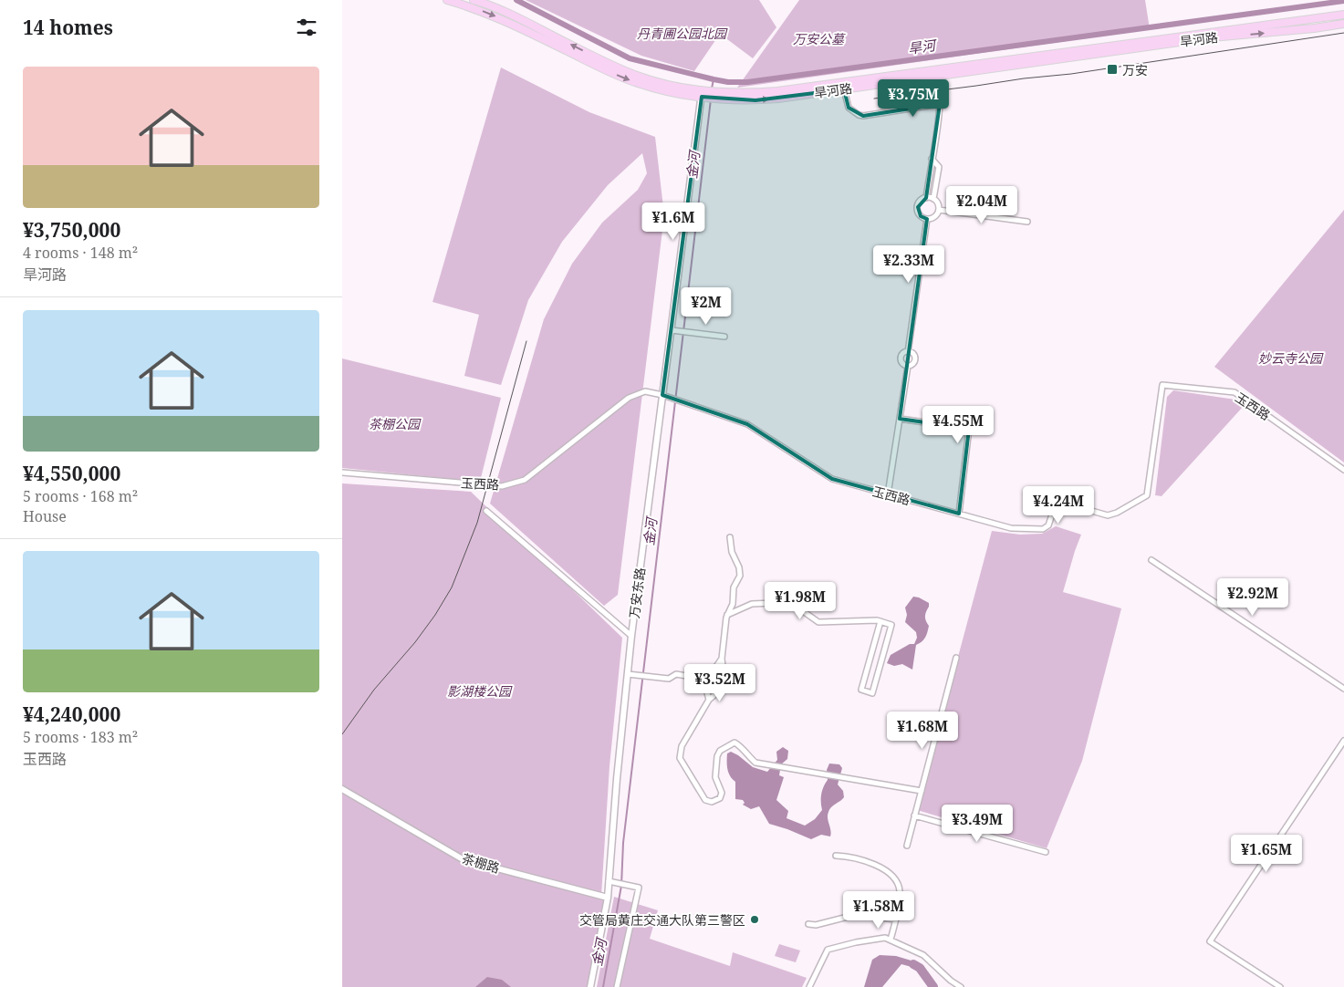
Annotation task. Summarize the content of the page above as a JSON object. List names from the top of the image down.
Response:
{
  "streets": {
    "main road": ["旱河路"],
    "street": ["玉西路", "万安东路", "茶棚路"]
  },
  "crossings": [
    ["旱河路", "万安东路"],
    ["玉西路", "万安东路"],
    ["万安东路", "茶棚路"]
  ],
  "water": ["旱河", "金河"],
  "parks": [
    "丹青圃公园北园",
    "万安公墓",
    "妙云寺公园",
    "茶棚公园",
    "影湖楼公园"
  ],
  "places": {
    "transit": ["万安"],
    "other": ["交管局黄庄交通大队第三警区"]
  },
  "page": {
    "heading": "14 homes",
    "list": [
      {
        "name": "¥3,750,000",
        "note": "4 rooms · 148 m² · 旱河路"
      },
      {
        "name": "¥4,550,000",
        "note": "5 rooms · 168 m² · House"
      },
      {
        "name": "¥4,240,000",
        "note": "5 rooms · 183 m² · 玉西路"
      }
    ],
    "price": [
      "¥3.75M",
      "¥2.04M",
      "¥1.6M",
      "¥2.33M",
      "¥2M",
      "¥4.55M",
      "¥4.24M",
      "¥2.92M",
      "¥1.98M",
      "¥3.52M",
      "¥1.68M",
      "¥3.49M",
      "¥1.65M",
      "¥1.58M"
    ]
  }
}
